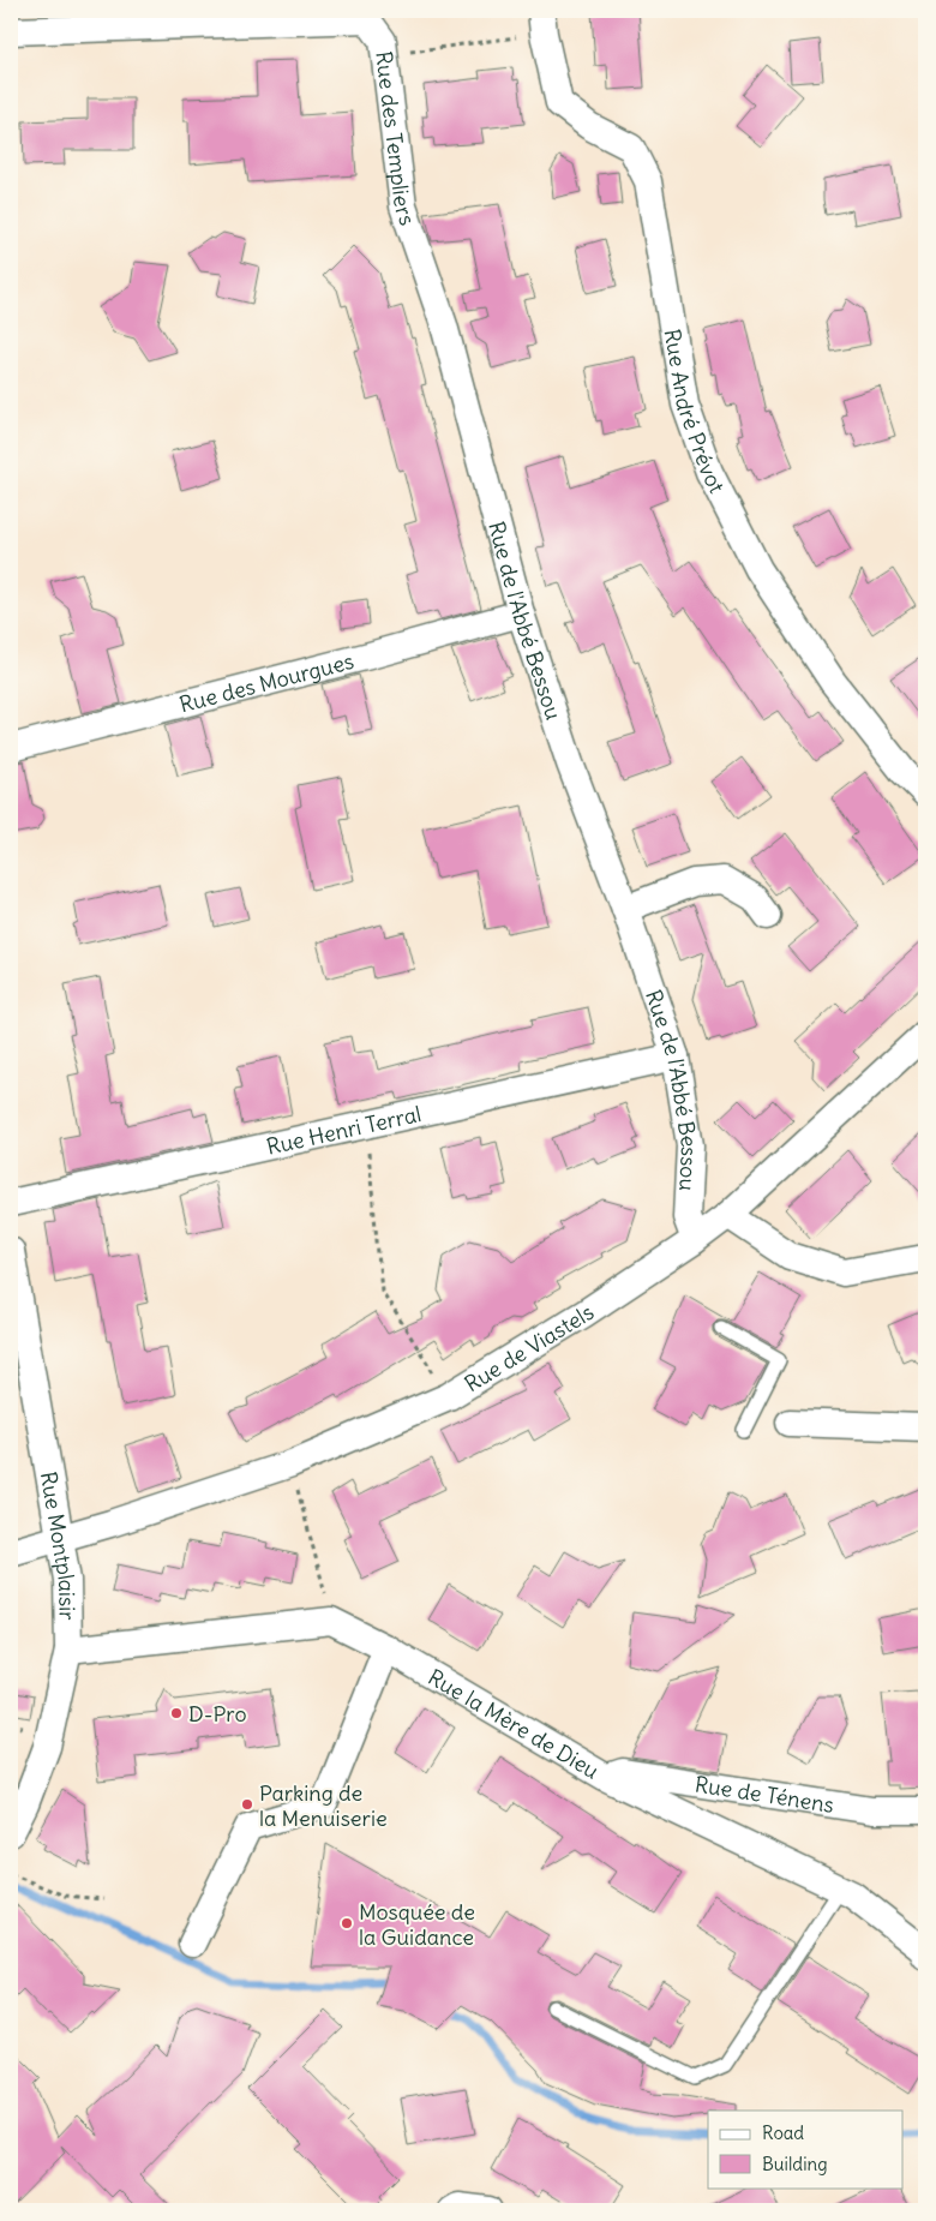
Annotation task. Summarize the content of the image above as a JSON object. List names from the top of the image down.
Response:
{
  "streets": {
    "street": [
      "Rue des Templiers",
      "Rue André Prévot",
      "Rue de l'Abbé Bessou",
      "Rue des Mourgues",
      "Rue Henri Terral",
      "Rue de Viastels",
      "Rue Montplaisir",
      "Rue la Mère de Dieu",
      "Rue de Ténens"
    ]
  },
  "crossings": [
    ["Rue des Templiers", "Rue de l'Abbé Bessou"],
    ["Rue de l'Abbé Bessou", "Rue des Mourgues"],
    ["Rue de l'Abbé Bessou", "Rue Henri Terral"],
    ["Rue de l'Abbé Bessou", "Rue de Viastels"],
    ["Rue de Viastels", "Rue Montplaisir"],
    ["Rue la Mère de Dieu", "Rue de Ténens"]
  ],
  "places": ["D-Pro", "Parking de la Menuiserie", "Mosquée de la Guidance"],
  "legend": ["Road", "Building"]
}
